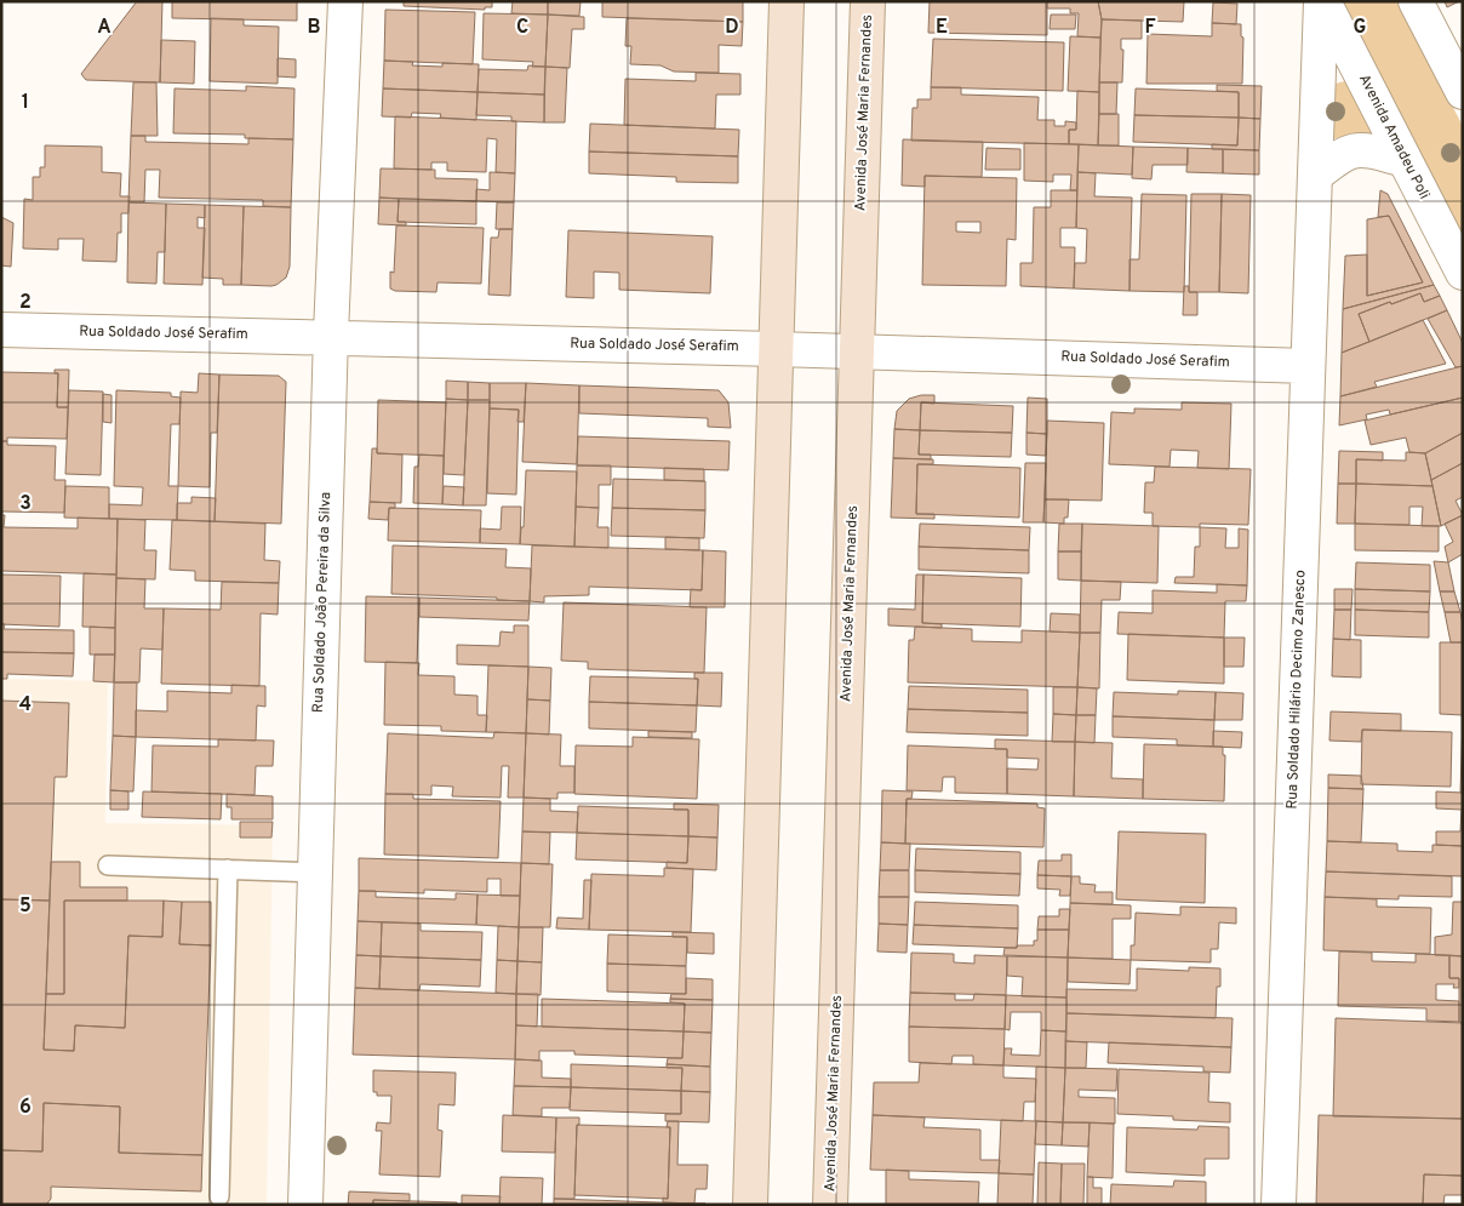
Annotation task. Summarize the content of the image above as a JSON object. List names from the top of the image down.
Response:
{
  "streets": {
    "main road": ["Avenida José Maria Fernandes"],
    "street": [
      "Avenida Amadeu Poli",
      "Rua Soldado José Serafim",
      "Rua Soldado João Pereira da Silva",
      "Rua Soldado Hilário Decimo Zanesco"
    ]
  },
  "crossings": [
    ["Avenida José Maria Fernandes", "Rua Soldado José Serafim"],
    ["Avenida Amadeu Poli", "Rua Soldado Hilário Decimo Zanesco"],
    ["Rua Soldado José Serafim", "Rua Soldado João Pereira da Silva"],
    ["Rua Soldado José Serafim", "Rua Soldado Hilário Decimo Zanesco"]
  ],
  "grid": {
    "columns": [
      "A",
      "B",
      "C",
      "D",
      "E",
      "F",
      "G"
    ],
    "rows": [
      "1",
      "2",
      "3",
      "4",
      "5",
      "6"
    ]
  }
}
